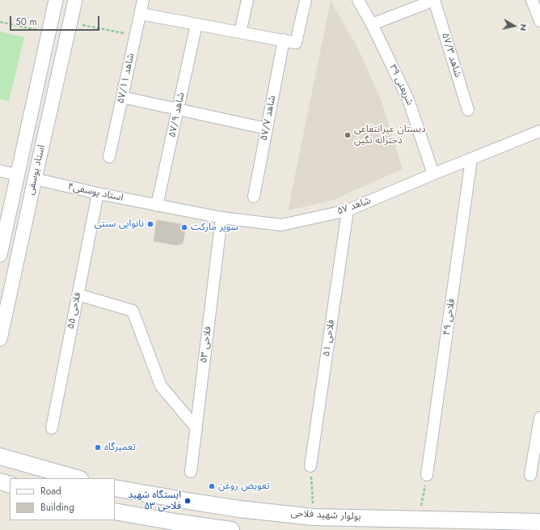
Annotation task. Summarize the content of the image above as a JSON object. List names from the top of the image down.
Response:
{
  "streets": {
    "main road": ["بولوار شهید فلاحی"],
    "street": [
      "شاهد ۵۷/۳",
      "شاهد ۵۷/۱۱",
      "شریعتی ۳۹",
      "شاهد ۵۷/۹",
      "شاهد ۵۷/۷",
      "استاد یوسفی",
      "استاد یوسفی۴",
      "شاهد ۵۷",
      "فلاحی ۵۵",
      "فلاحی ۴۹",
      "فلاحی ۵۱",
      "فلاحی ۵۳"
    ]
  },
  "crossings": [
    ["شریعتی ۳۹", "شاهد ۵۷"],
    ["شاهد ۵۷/۹", "استاد یوسفی۴"],
    ["شاهد ۵۷/۹", "شاهد ۵۷"],
    ["استاد یوسفی", "استاد یوسفی۴"],
    ["استاد یوسفی۴", "شاهد ۵۷"],
    ["استاد یوسفی۴", "فلاحی ۵۵"],
    ["شاهد ۵۷", "فلاحی ۴۹"],
    ["شاهد ۵۷", "فلاحی ۵۱"],
    ["شاهد ۵۷", "فلاحی ۵۳"]
  ],
  "places": [
    "دبستان غیرانتفاعی دخترانه نگین",
    "نانوایی سنتی",
    "سوپر مارکت",
    "تعمیرگاه",
    "تعویض روغن",
    "ایستگاه شهید فلاحی ۵۳"
  ],
  "legend": ["Road", "Building"],
  "scale_bar": "50 m",
  "north": "right"
}
